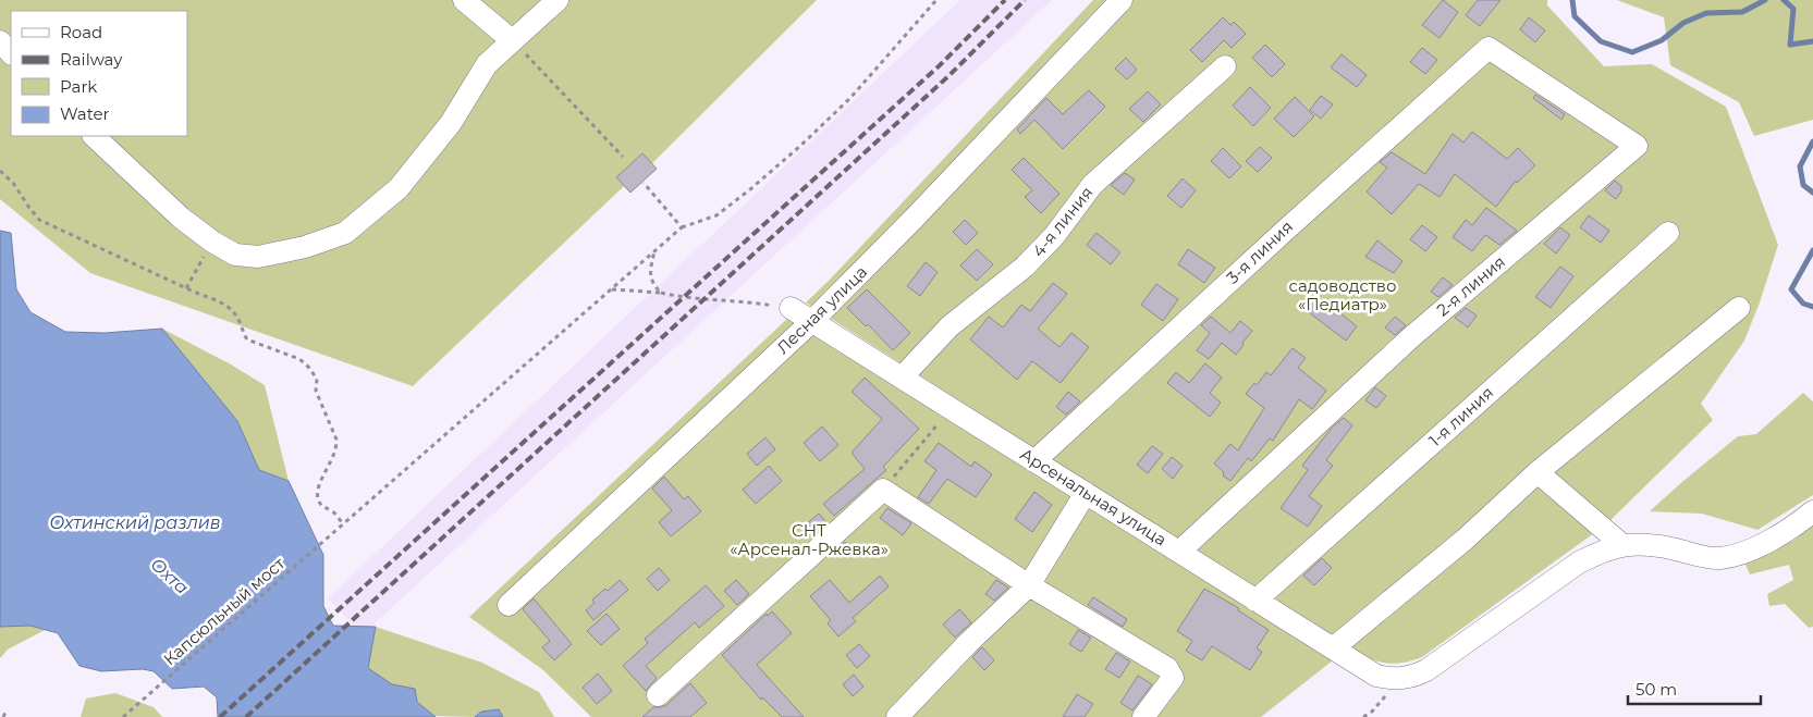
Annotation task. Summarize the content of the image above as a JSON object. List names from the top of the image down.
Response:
{
  "streets": {
    "street": [
      "4-я линия",
      "3-я линия",
      "2-я линия",
      "Лесная улица",
      "1-я линия",
      "Арсенальная улица"
    ],
    "path": ["Капсюльный мост"]
  },
  "crossings": [
    ["4-я линия", "Арсенальная улица"],
    ["3-я линия", "2-я линия"],
    ["3-я линия", "Арсенальная улица"],
    ["2-я линия", "Арсенальная улица"],
    ["Лесная улица", "Арсенальная улица"],
    ["1-я линия", "Арсенальная улица"]
  ],
  "water": ["Охтинский разлив", "Охта"],
  "parks": ["садоводство «Педиатр»", "СНТ «Арсенал-Ржевка»"],
  "legend": [
    "Road",
    "Railway",
    "Park",
    "Water"
  ],
  "scale_bar": "50 m"
}
